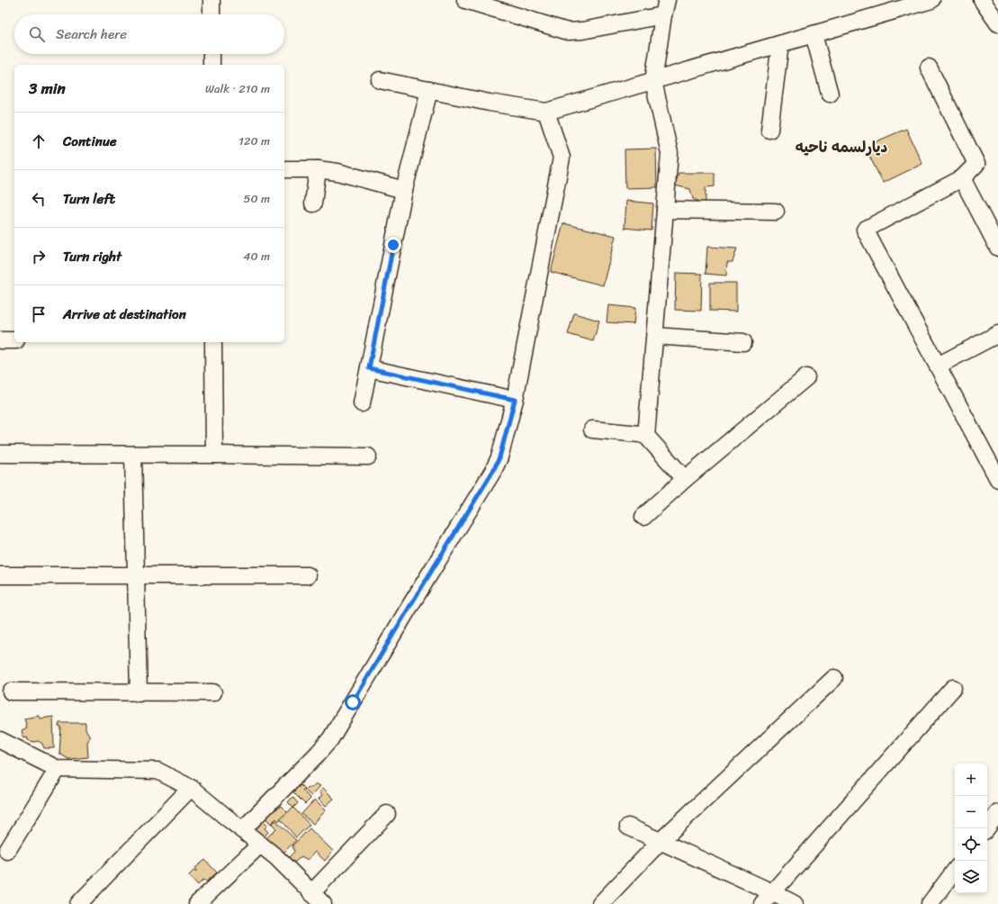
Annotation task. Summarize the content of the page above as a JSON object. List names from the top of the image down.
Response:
{
  "districts": ["دیارلسمه ناحیه"],
  "page": {
    "search": "Search here",
    "heading": ["3 min", "Walk · 210 m"],
    "list": [
      ["Continue", "120 m"],
      ["Turn left", "50 m"],
      ["Turn right", "40 m"],
      "Arrive at destination"
    ],
    "map_buttons": ["+", "−"]
  }
}
